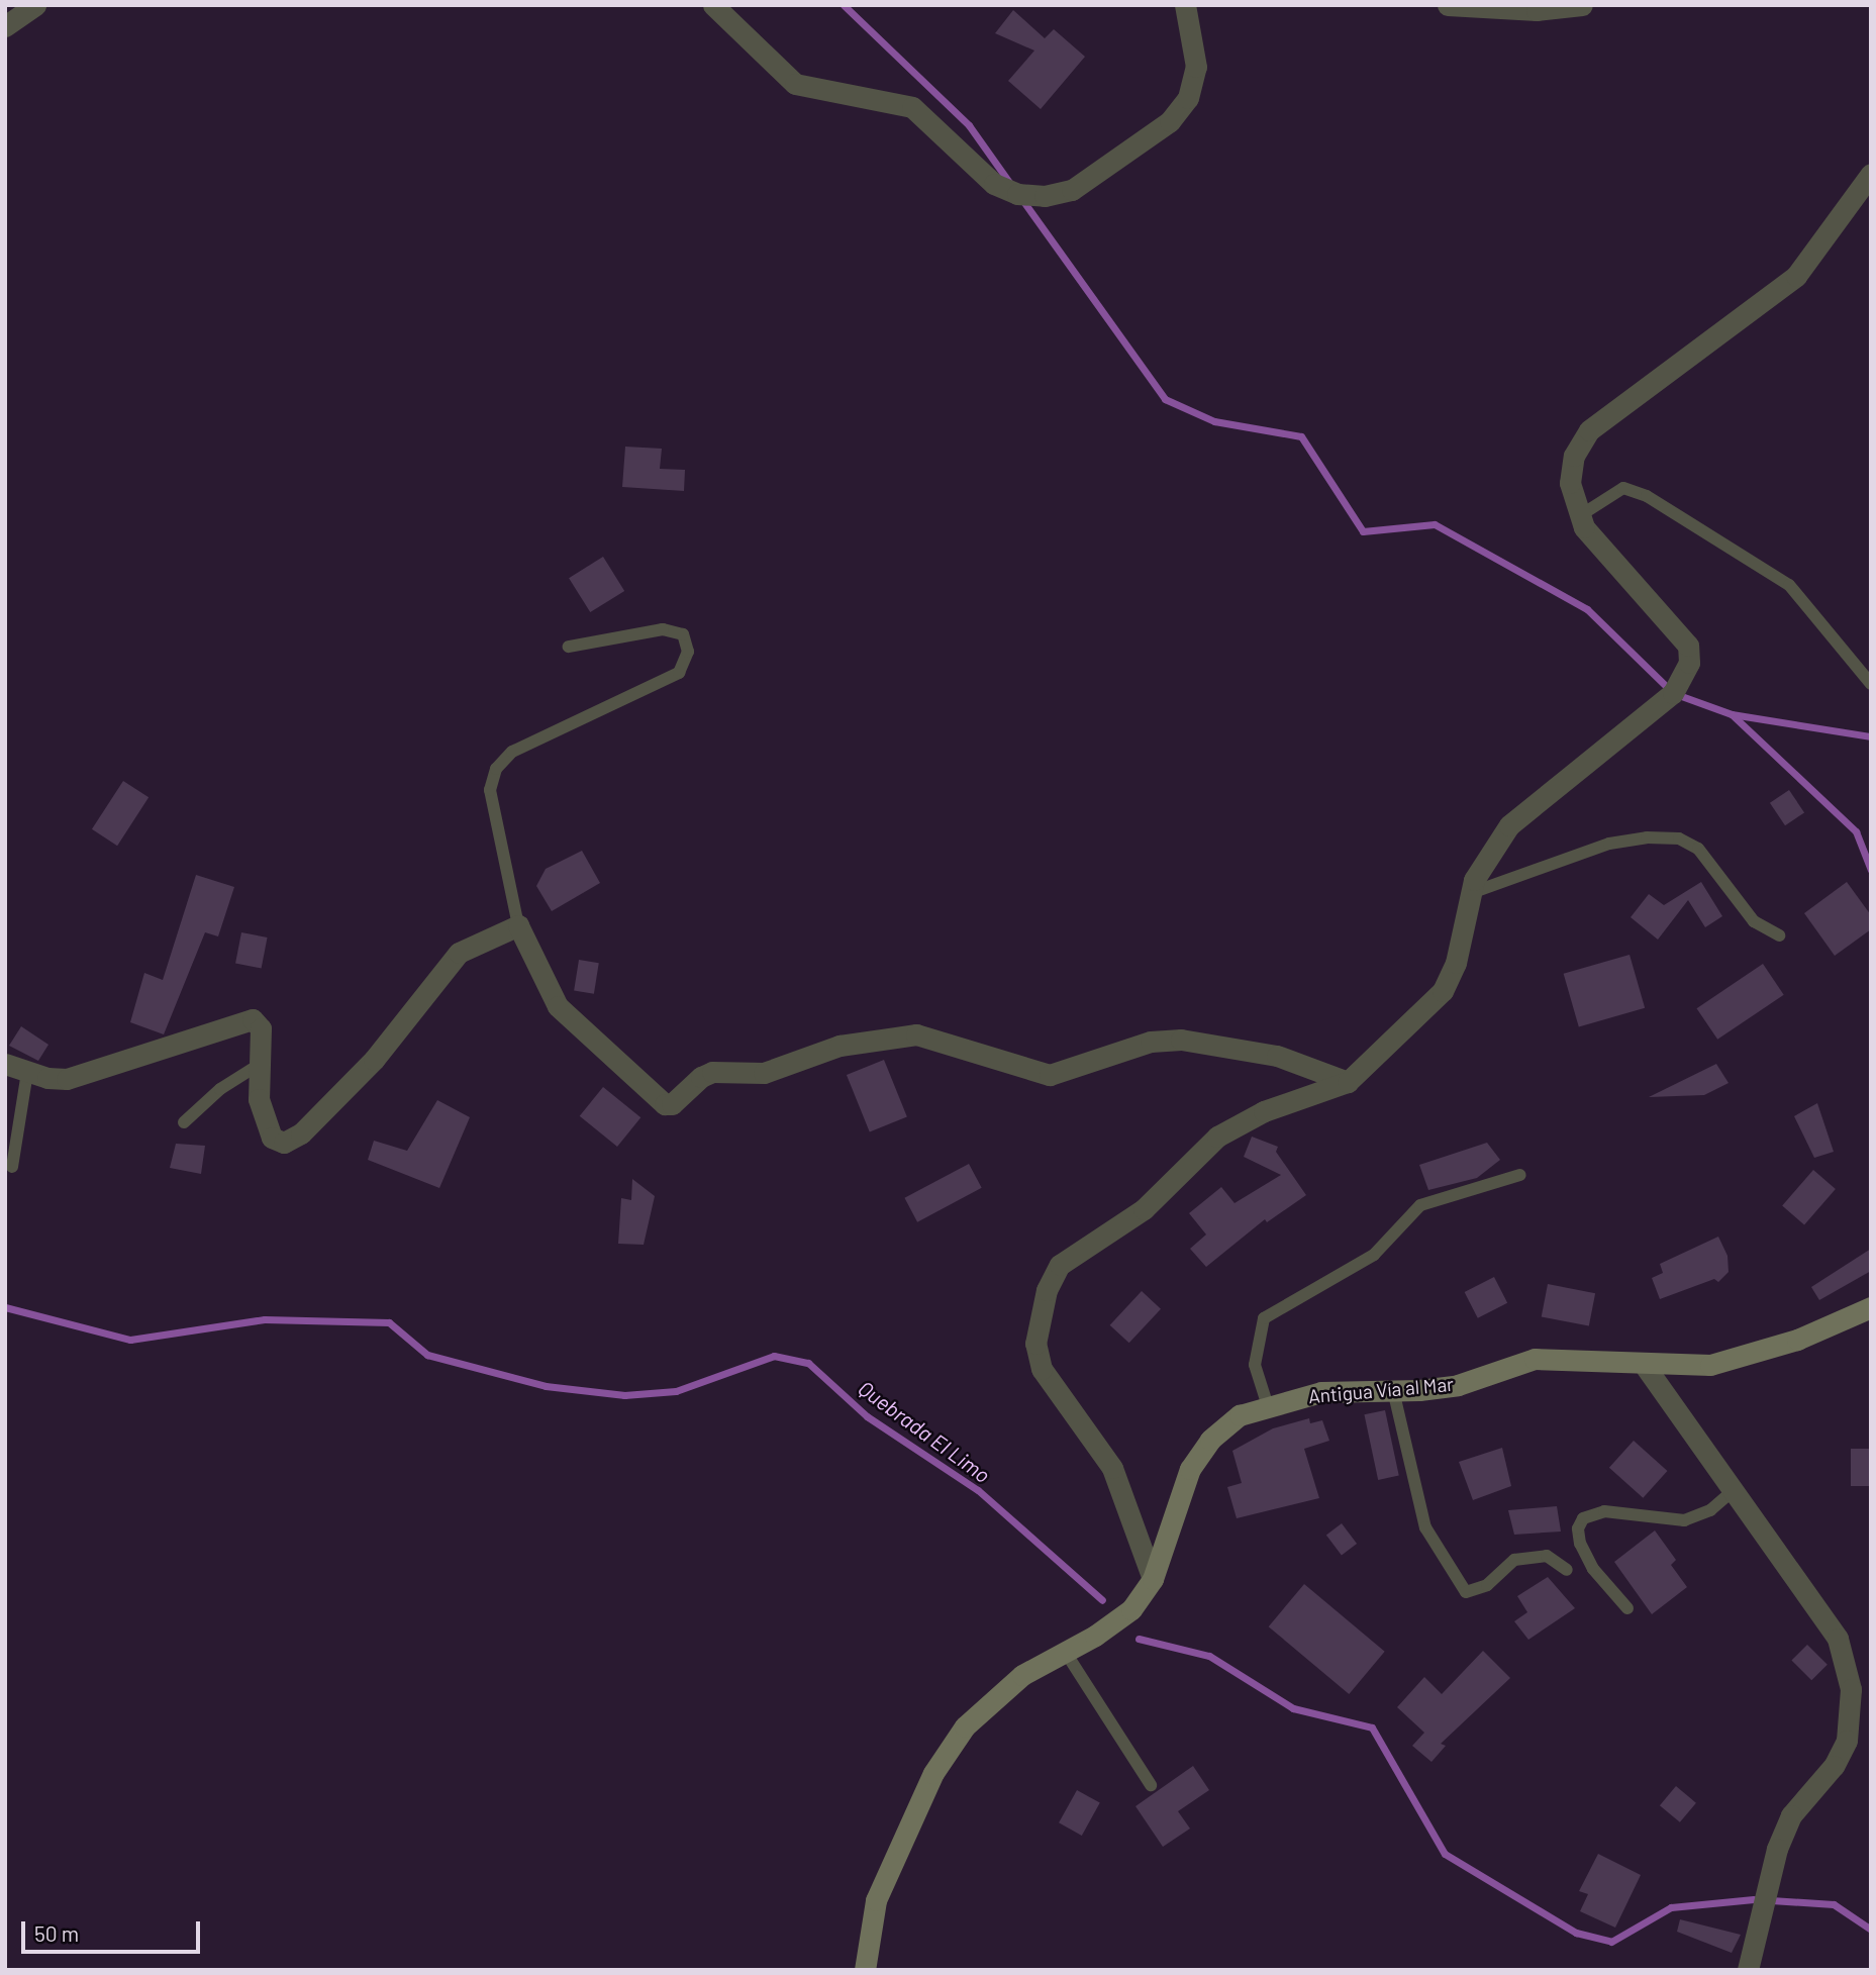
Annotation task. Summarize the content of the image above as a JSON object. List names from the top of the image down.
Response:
{
  "streets": {
    "main road": ["Antigua Vía al Mar"]
  },
  "water": ["Quebrada El Limo"],
  "scale_bar": "50 m"
}
